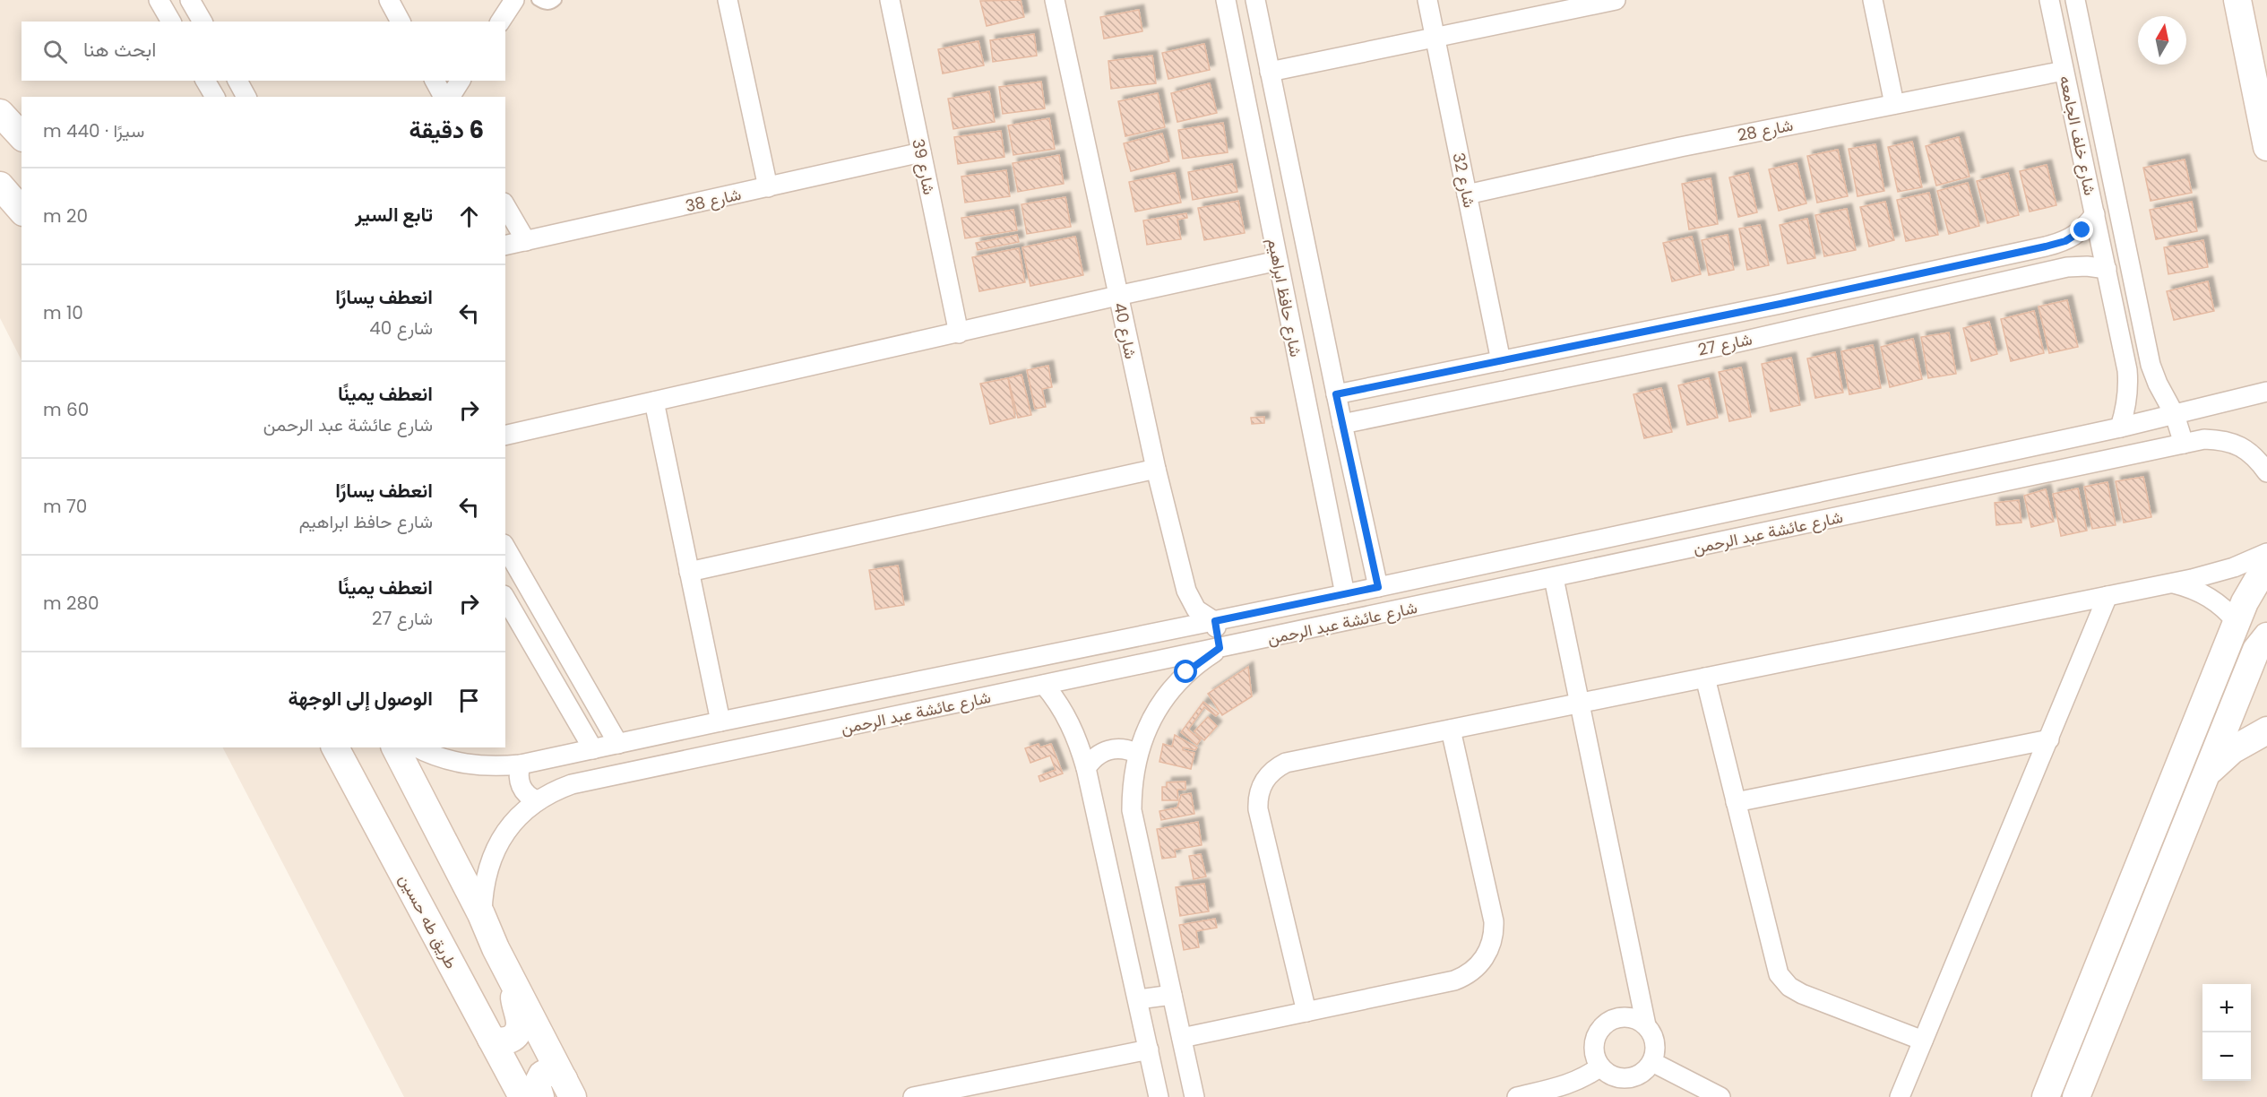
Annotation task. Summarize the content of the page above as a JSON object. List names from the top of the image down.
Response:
{
  "streets": {
    "street": [
      "شارع 28",
      "شارع خلف الجامعه",
      "شارع 39",
      "شارع 32",
      "شارع 38",
      "شارع حافظ ابراهيم",
      "شارع 40",
      "شارع 27",
      "شارع عائشة عبد الرحمن",
      "طريق طه حسين"
    ]
  },
  "crossings": [
    ["شارع 28", "شارع خلف الجامعه"],
    ["شارع 28", "شارع 32"],
    ["شارع خلف الجامعه", "شارع 27"],
    ["شارع خلف الجامعه", "شارع عائشة عبد الرحمن"],
    ["شارع 39", "شارع 38"],
    ["شارع 32", "شارع 27"],
    ["شارع حافظ ابراهيم", "شارع 27"],
    ["شارع حافظ ابراهيم", "شارع عائشة عبد الرحمن"],
    ["شارع 40", "شارع عائشة عبد الرحمن"]
  ],
  "north": "top",
  "page": {
    "search": "ابحث هنا",
    "heading": ["6 دقيقة", "سيرًا · 440 m"],
    "list": [
      ["تابع السير", "20 m"],
      ["انعطف يسارًا", "شارع 40", "10 m"],
      ["انعطف يمينًا", "شارع عائشة عبد الرحمن", "60 m"],
      ["انعطف يسارًا", "شارع حافظ ابراهيم", "70 m"],
      ["انعطف يمينًا", "شارع 27", "280 m"],
      "الوصول إلى الوجهة"
    ],
    "map_buttons": ["+", "−"]
  }
}
